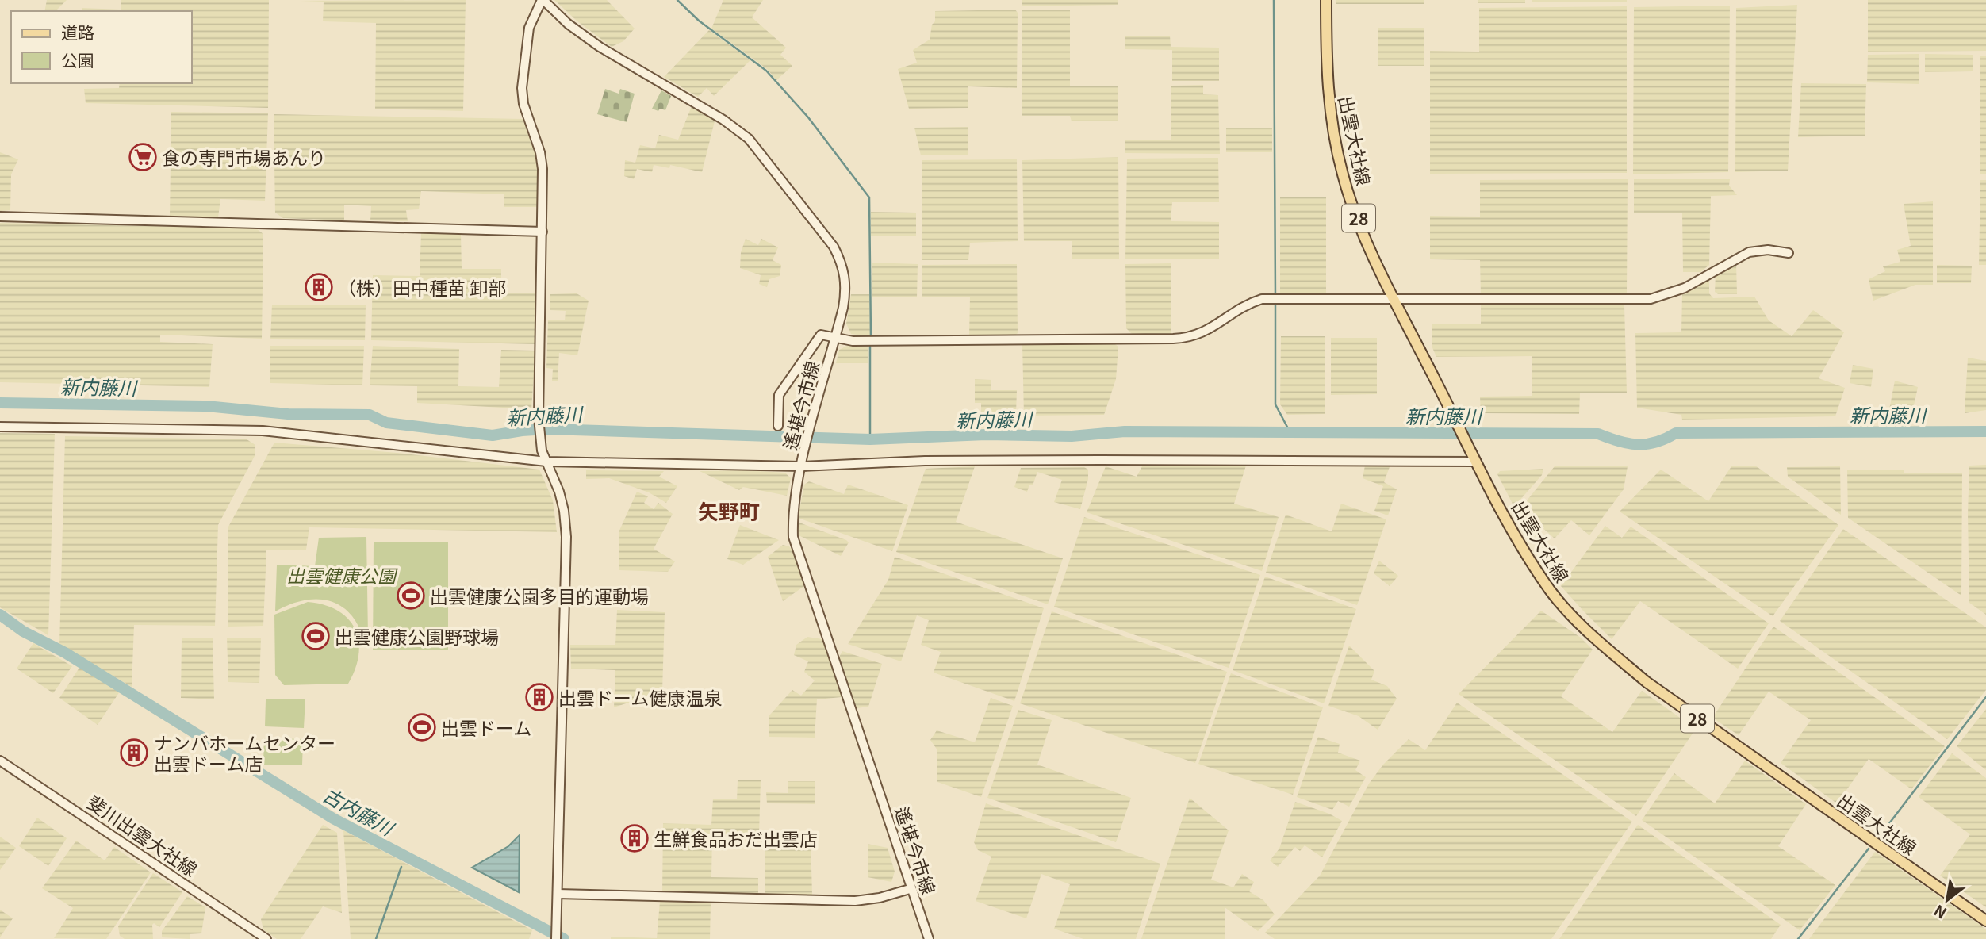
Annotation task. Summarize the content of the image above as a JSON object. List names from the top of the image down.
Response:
{
  "streets": {
    "main road": ["出雲大社線", "28"],
    "street": ["遙堪今市線", "斐川出雲大社線"]
  },
  "districts": ["矢野町"],
  "water": ["新内藤川", "古内藤川"],
  "parks": ["出雲健康公園"],
  "places": {
    "supermarket": ["食の専門市場あんり"],
    "building": [
      "（株）田中種苗 卸部",
      "出雲ドーム健康温泉",
      "ナンバホームセンター 出雲ドーム店",
      "生鮮食品おだ出雲店"
    ],
    "sports": ["出雲健康公園多目的運動場", "出雲健康公園野球場", "出雲ドーム"]
  },
  "legend": ["道路", "公園"],
  "north": "bottom left"
}
